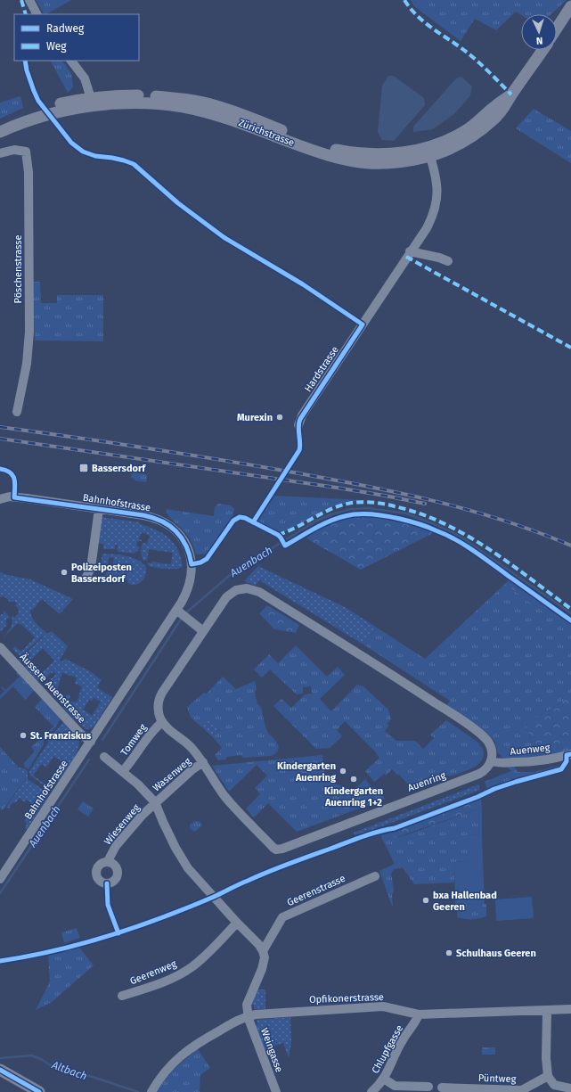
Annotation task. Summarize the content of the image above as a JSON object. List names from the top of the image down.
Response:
{
  "streets": {
    "main road": ["Zürichstrasse"],
    "street": [
      "Pöschenstrasse",
      "Hardstrasse",
      "Bahnhofstrasse",
      "Äussere Auenstrasse",
      "Tomweg",
      "Auenweg",
      "Wasenweg",
      "Auenring",
      "Wiesenweg",
      "Geerenstrasse",
      "Geerenweg",
      "Opfikonerstrasse",
      "Chlupfgasse",
      "Weingasse",
      "Püntweg"
    ]
  },
  "crossings": [
    ["Zürichstrasse", "Hardstrasse"],
    ["Bahnhofstrasse", "Äussere Auenstrasse"],
    ["Tomweg", "Auenring"],
    ["Auenweg", "Auenring"],
    ["Wasenweg", "Auenring"],
    ["Wasenweg", "Wiesenweg"],
    ["Geerenstrasse", "Opfikonerstrasse"],
    ["Geerenstrasse", "Weingasse"],
    ["Opfikonerstrasse", "Chlupfgasse"],
    ["Opfikonerstrasse", "Weingasse"]
  ],
  "water": ["Auenbach", "Altbach"],
  "places": {
    "other": [
      "Murexin",
      "Polizeiposten Bassersdorf",
      "St. Franziskus",
      "Kindergarten Auenring",
      "Kindergarten Auenring 1+2",
      "bxa Hallenbad Geeren",
      "Schulhaus Geeren"
    ],
    "transit": ["Bassersdorf"]
  },
  "legend": ["Radweg", "Weg"],
  "north": "bottom"
}
